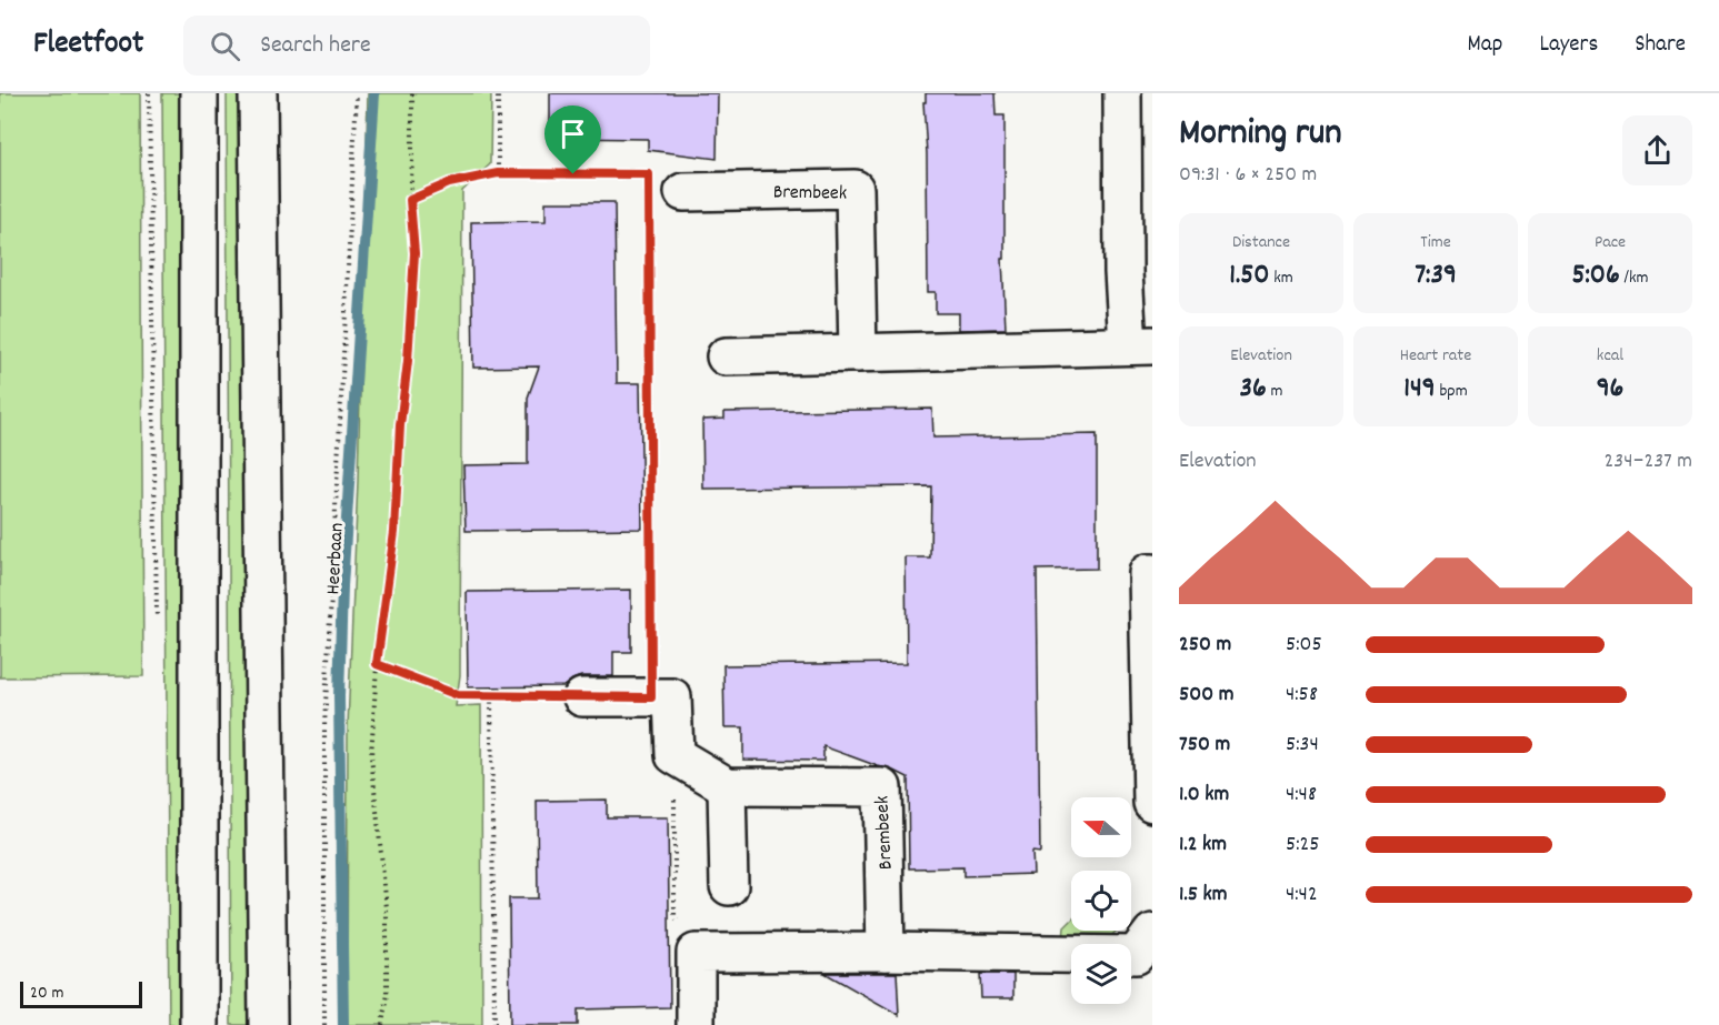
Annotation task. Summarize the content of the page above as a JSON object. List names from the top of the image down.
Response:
{
  "streets": {
    "street": ["Brembeek"],
    "path": ["Heerbaan"]
  },
  "scale_bar": "20 m",
  "north": "left",
  "page": {
    "header": "Fleetfoot",
    "search": "Search here",
    "nav": ["Map", "Layers", "Share"],
    "heading": ["Morning run", "09:31 · 6 × 250 m"],
    "stats": [
      ["Distance", "1.50 km"],
      ["Time", "7:39"],
      ["Pace", "5:06 /km"],
      ["Elevation", "36 m"],
      ["Heart rate", "149 bpm"],
      ["kcal", "96"]
    ],
    "chart": ["Elevation", "234–237 m"],
    "list": [
      {
        "name": "250 m",
        "note": "5:05"
      },
      {
        "name": "500 m",
        "note": "4:58"
      },
      {
        "name": "750 m",
        "note": "5:34"
      },
      {
        "name": "1.0 km",
        "note": "4:48"
      },
      {
        "name": "1.2 km",
        "note": "5:25"
      },
      {
        "name": "1.5 km",
        "note": "4:42"
      }
    ],
    "scale": "20 m"
  }
}
